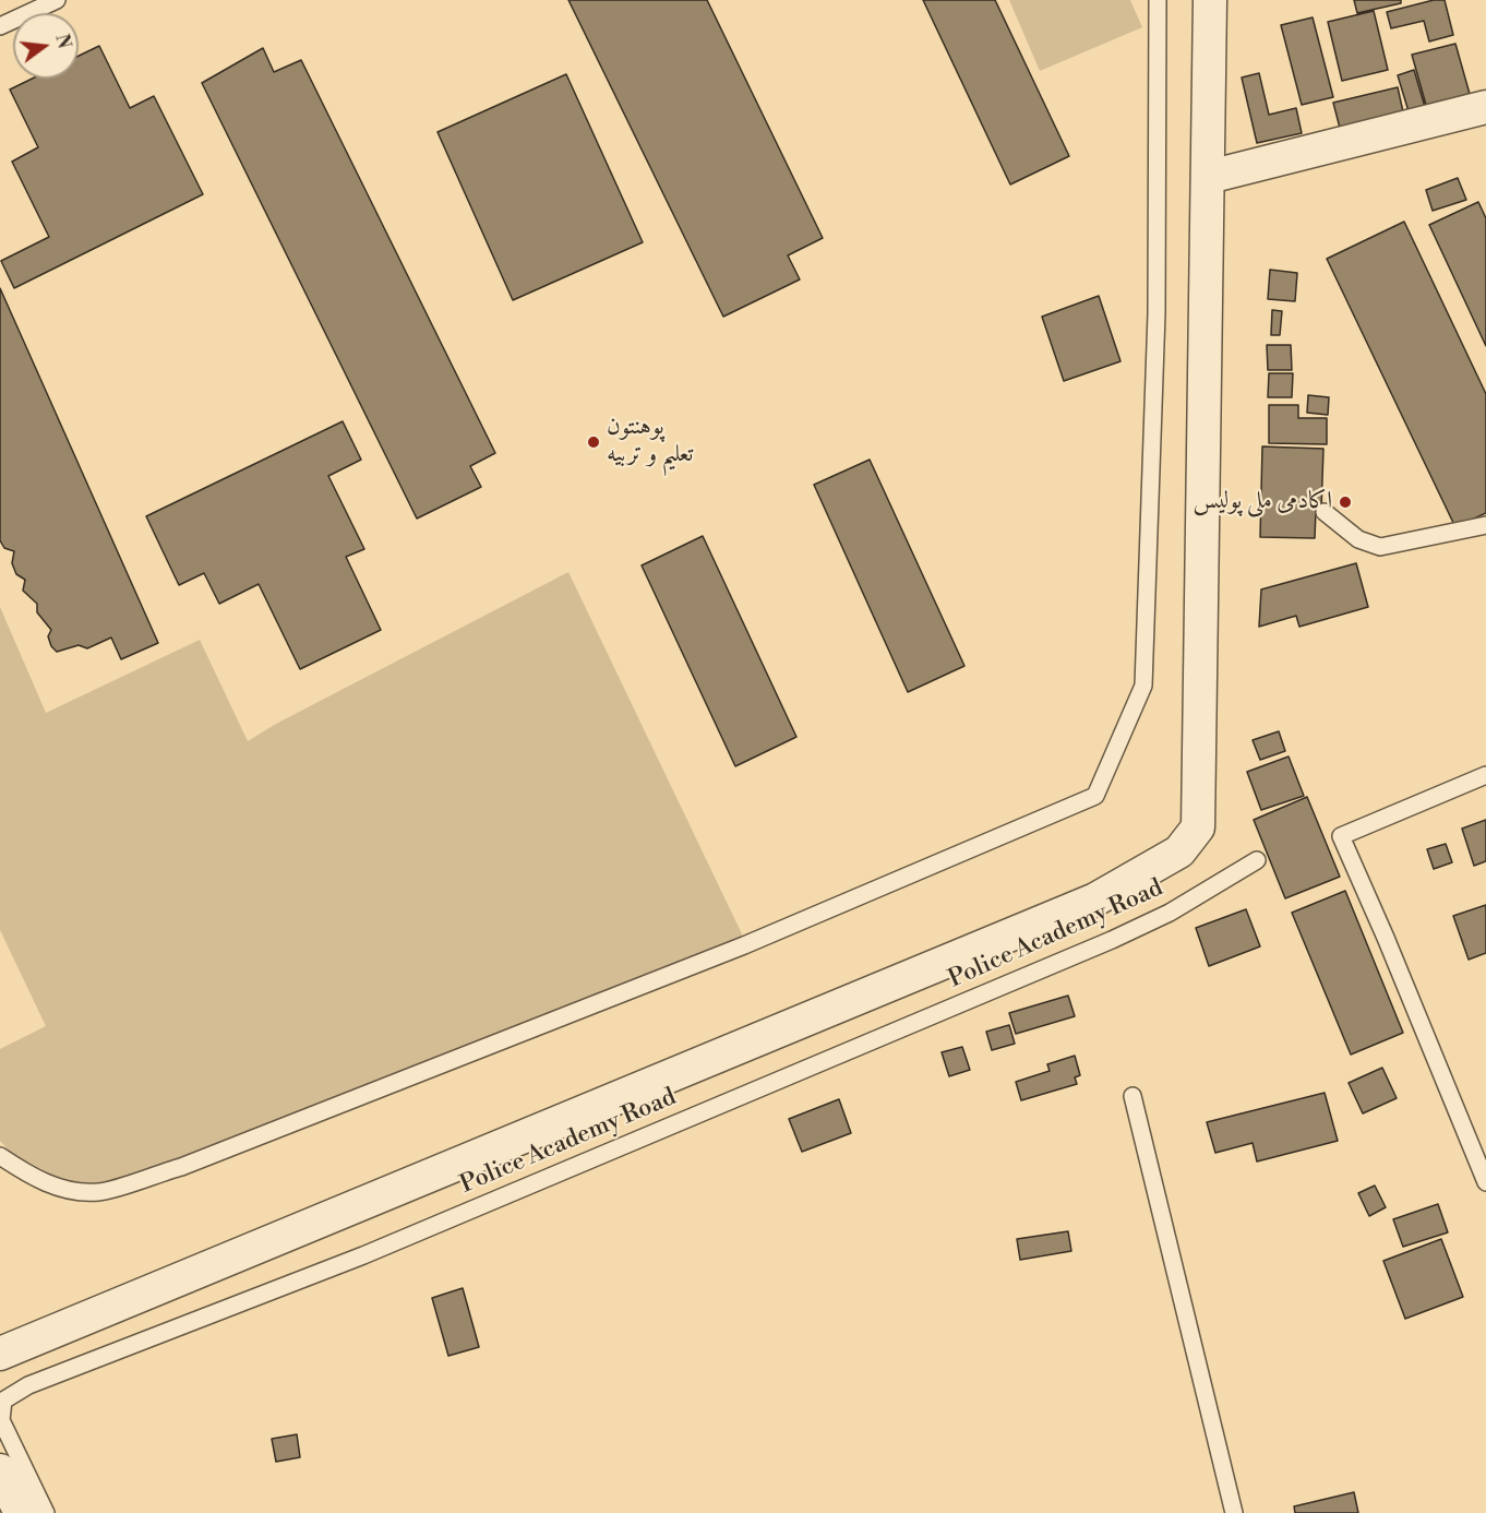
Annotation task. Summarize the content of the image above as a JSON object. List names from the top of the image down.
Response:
{
  "streets": {
    "lane": ["Police Academy Road"]
  },
  "places": ["پوهنتون تعلیم و تربیه", "اکادمی ملی پولیس"],
  "north": "right"
}
